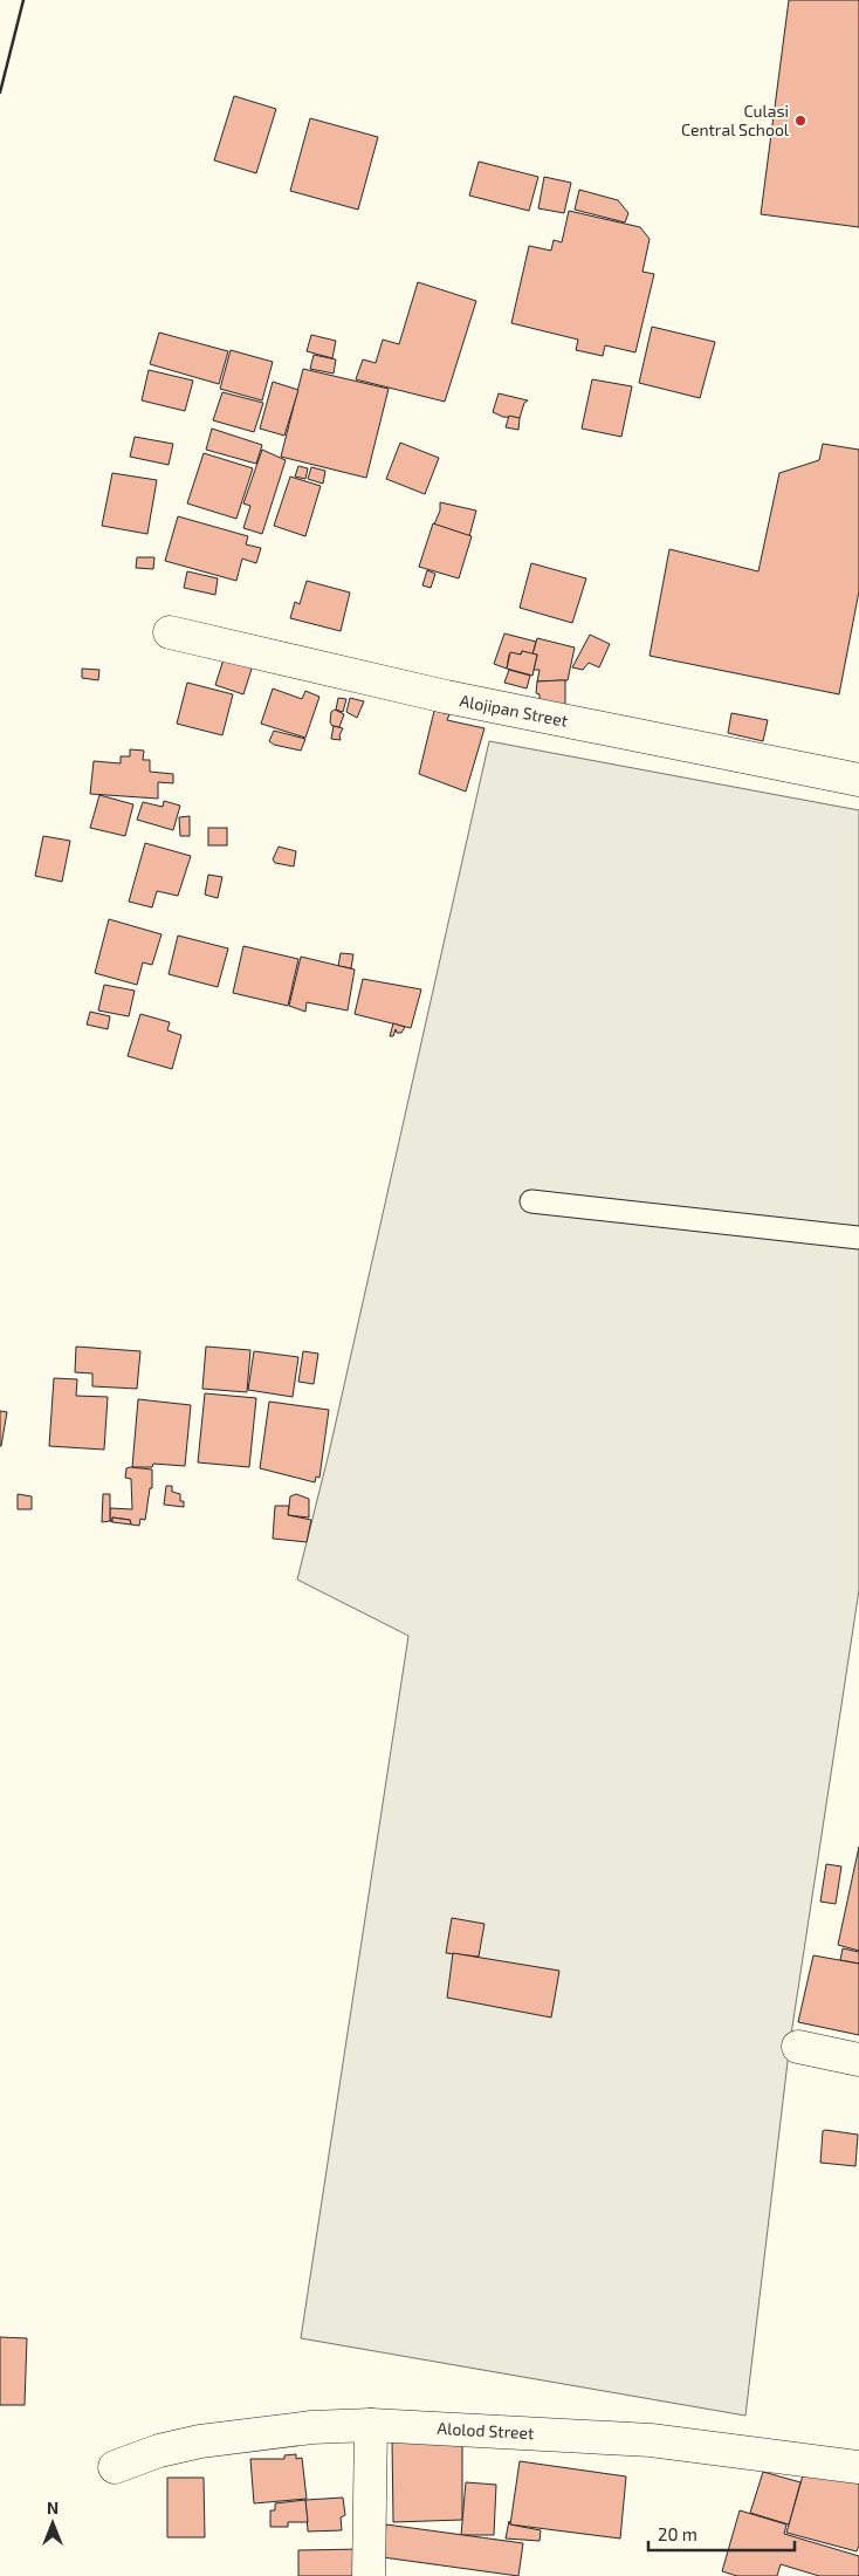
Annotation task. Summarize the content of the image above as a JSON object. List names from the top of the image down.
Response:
{
  "streets": {
    "street": ["Alojipan Street", "Alolod Street"]
  },
  "places": ["Culasi Central School"],
  "scale_bar": "20 m",
  "north": "top"
}
